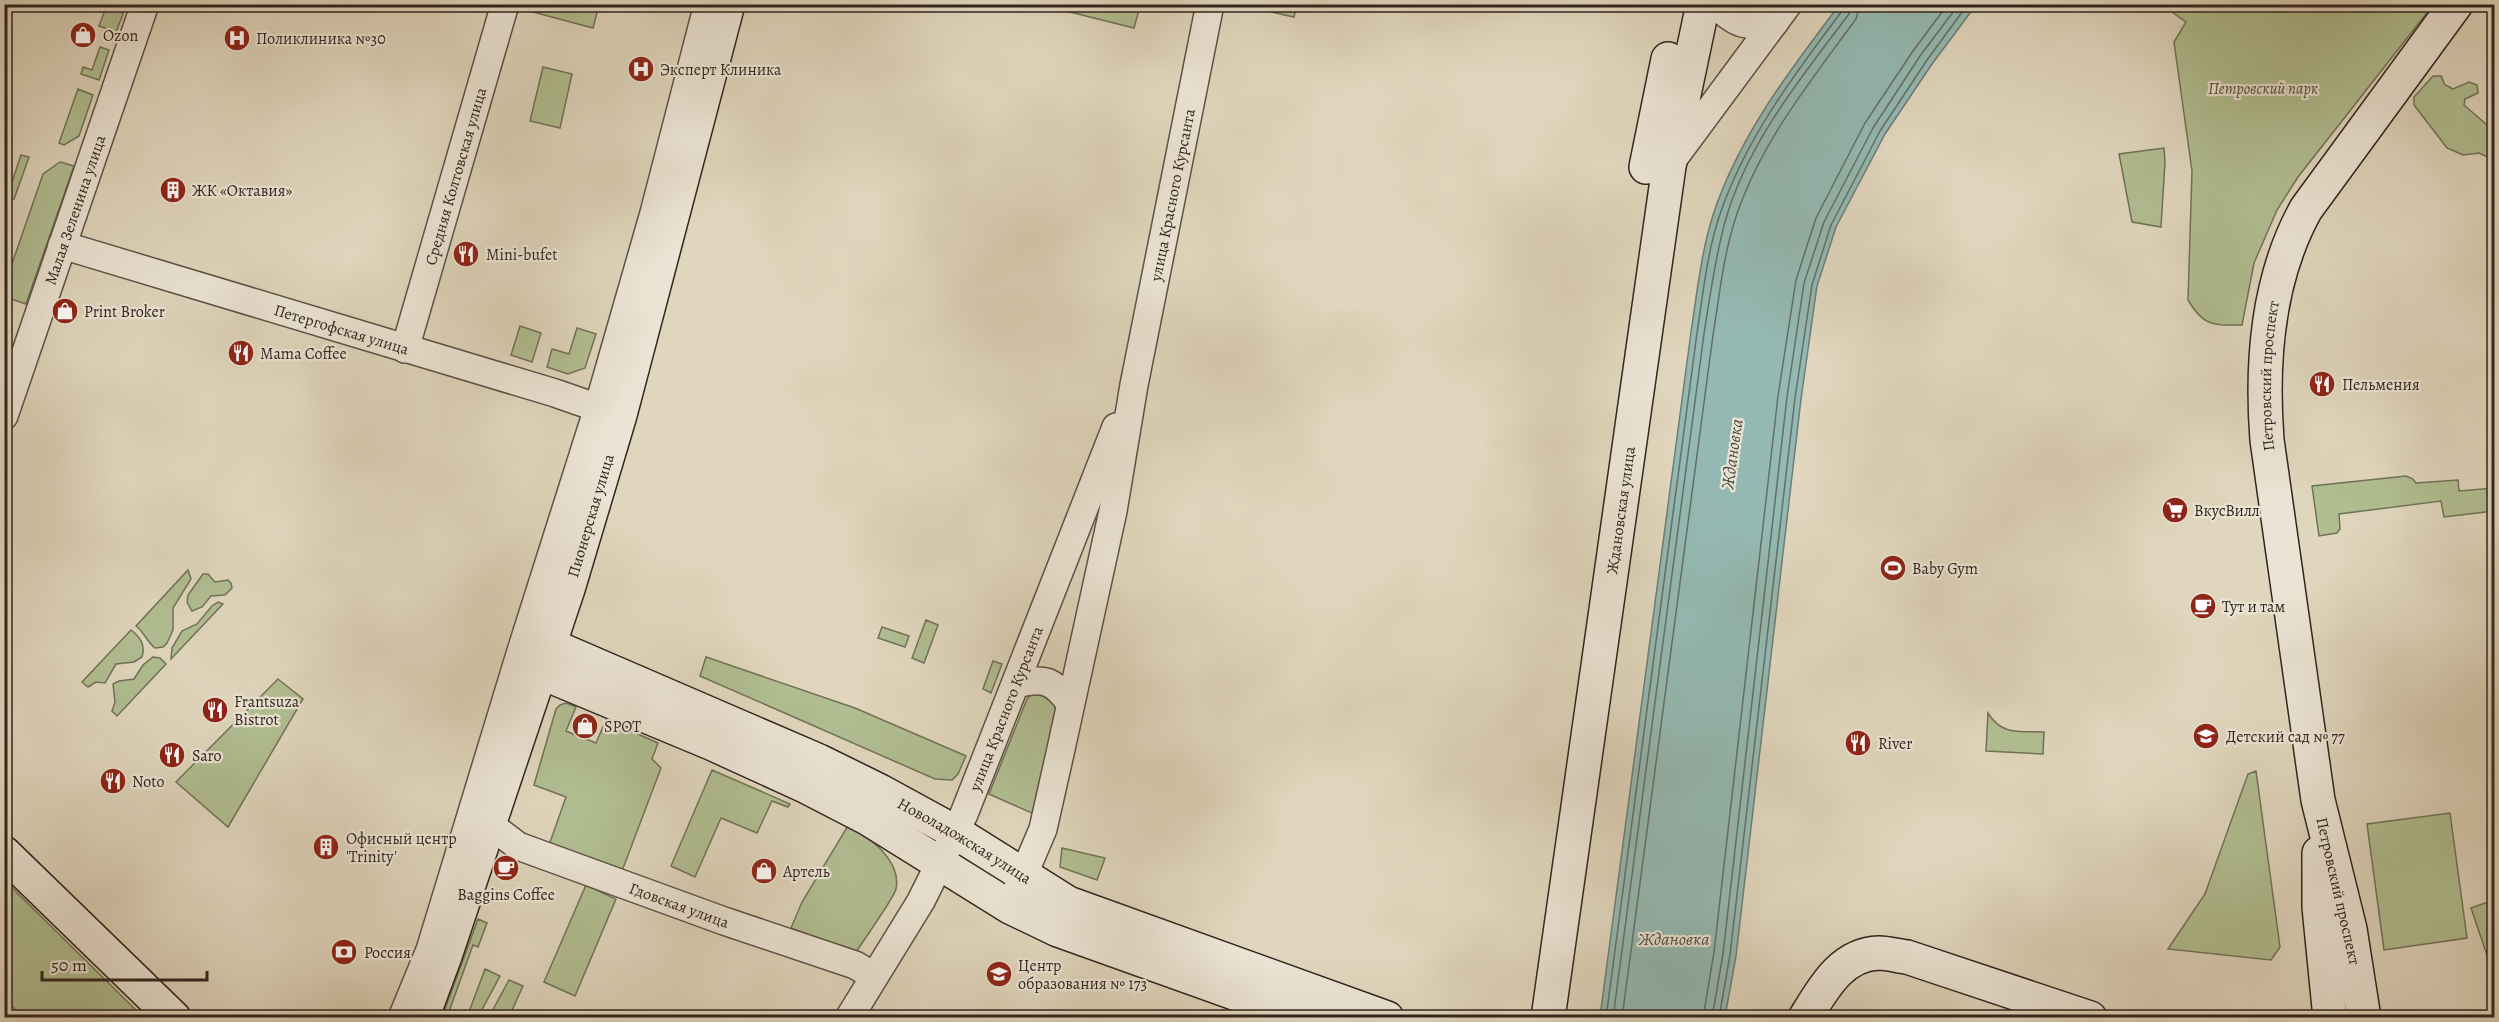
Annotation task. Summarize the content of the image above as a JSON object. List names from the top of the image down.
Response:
{
  "streets": {
    "main road": [
      "Петровский проспект",
      "Ждановская улица",
      "Пионерская улица",
      "Новоладожская улица"
    ],
    "street": [
      "Средняя Колтовская улица",
      "улица Красного Курсанта",
      "Малая Зеленина улица",
      "Петергофская улица",
      "Гдовская улица"
    ]
  },
  "crossings": [
    ["Средняя Колтовская улица", "Петергофская улица"],
    ["улица Красного Курсанта", "Новоладожская улица"],
    ["улица Красного Курсанта", "Гдовская улица"],
    ["Малая Зеленина улица", "Петергофская улица"],
    ["Петергофская улица", "Пионерская улица"],
    ["Пионерская улица", "Новоладожская улица"],
    ["Пионерская улица", "Гдовская улица"]
  ],
  "water": ["Ждановка"],
  "parks": ["Петровский парк"],
  "places": {
    "shop": [
      "Ozon",
      "Print Broker",
      "SPOT",
      "Артель"
    ],
    "hospital": ["Поликлиника №30", "Эксперт Клиника"],
    "building": ["ЖК «Октавия»", "Офисный центр 'Trinity'"],
    "restaurant": [
      "Mini-bufet",
      "Mama Coffee",
      "Пельмения",
      "Frantsuza Bistrot",
      "River",
      "Saro",
      "Noto"
    ],
    "supermarket": ["ВкусВилл"],
    "sports": ["Baby Gym"],
    "cafe": ["Тут и там", "Baggins Coffee"],
    "school or university": ["Детский сад № 77", "Центр образования № 173"],
    "bank": ["Россия"]
  },
  "scale_bar": "50 m"
}
